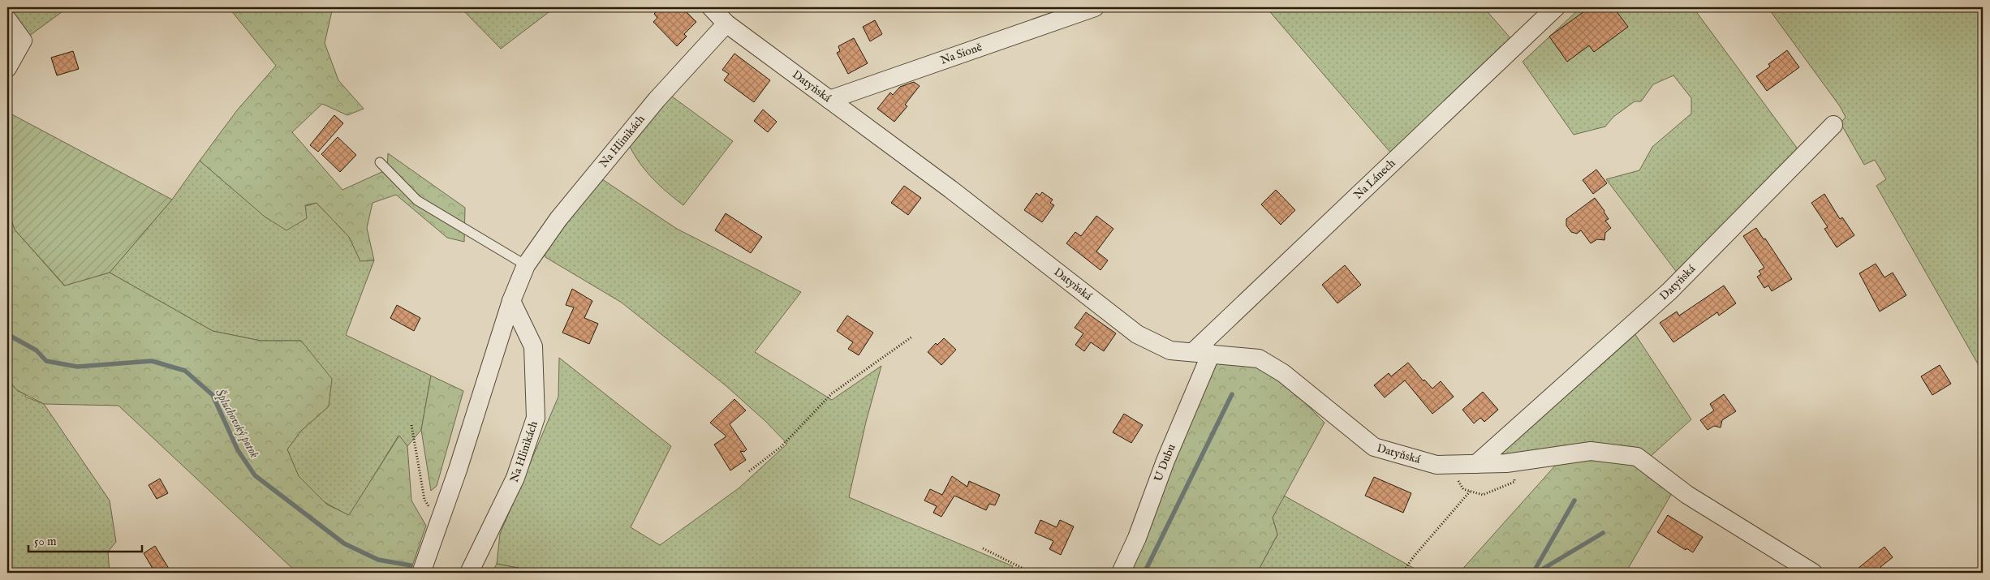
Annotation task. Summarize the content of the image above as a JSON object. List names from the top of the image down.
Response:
{
  "streets": {
    "street": [
      "Na Sioně",
      "Datyňská",
      "Na Hlinikách",
      "Na Lánech",
      "U Dubu"
    ]
  },
  "crossings": [
    ["Na Sioně", "Datyňská"],
    ["Datyňská", "Na Hlinikách"],
    ["Datyňská", "Na Lánech"],
    ["Datyňská", "U Dubu"]
  ],
  "water": ["Špluchovský potok"],
  "scale_bar": "50 m"
}
